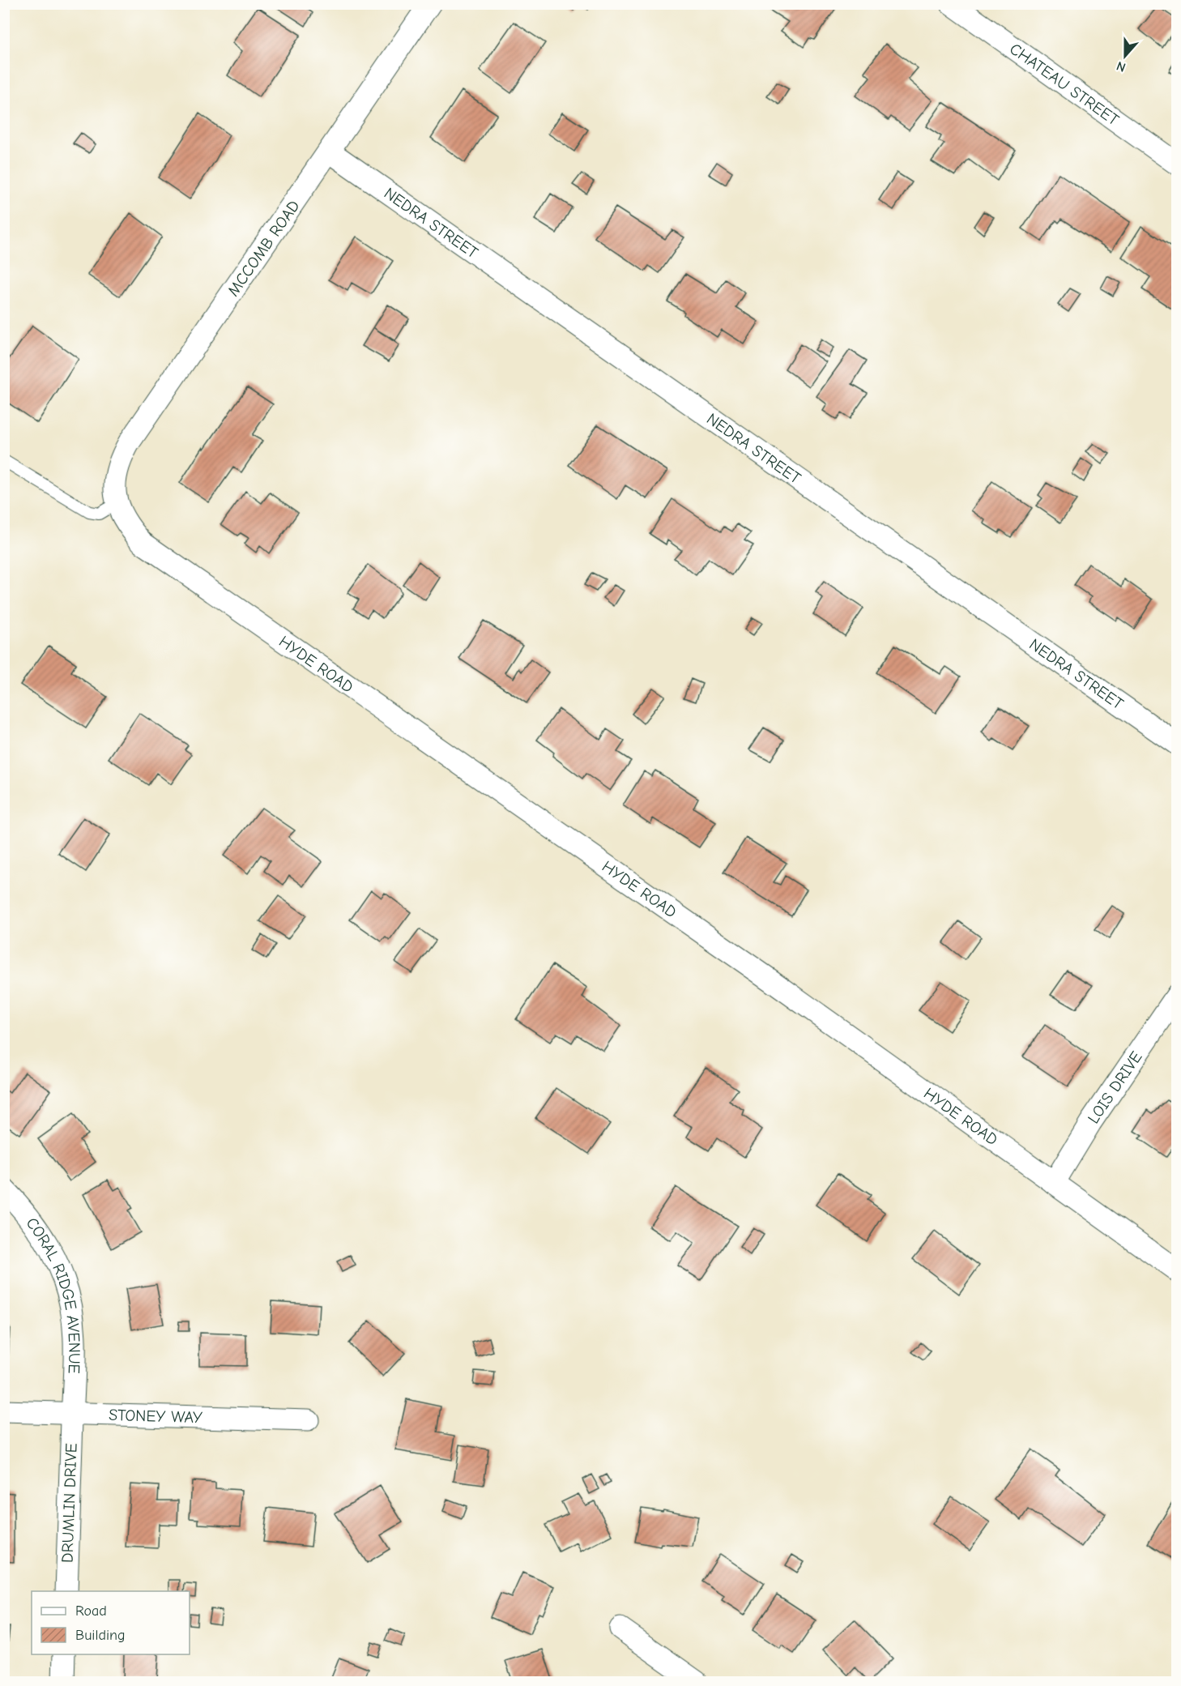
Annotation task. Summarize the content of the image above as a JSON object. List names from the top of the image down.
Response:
{
  "streets": {
    "street": [
      "CHATEAU STREET",
      "NEDRA STREET",
      "MCCOMB ROAD",
      "HYDE ROAD",
      "LOIS DRIVE",
      "CORAL RIDGE AVENUE",
      "STONEY WAY",
      "DRUMLIN DRIVE"
    ]
  },
  "crossings": [
    ["NEDRA STREET", "MCCOMB ROAD"],
    ["MCCOMB ROAD", "HYDE ROAD"],
    ["HYDE ROAD", "LOIS DRIVE"],
    ["CORAL RIDGE AVENUE", "STONEY WAY"],
    ["CORAL RIDGE AVENUE", "DRUMLIN DRIVE"],
    ["STONEY WAY", "DRUMLIN DRIVE"]
  ],
  "legend": ["Road", "Building"],
  "north": "bottom"
}
